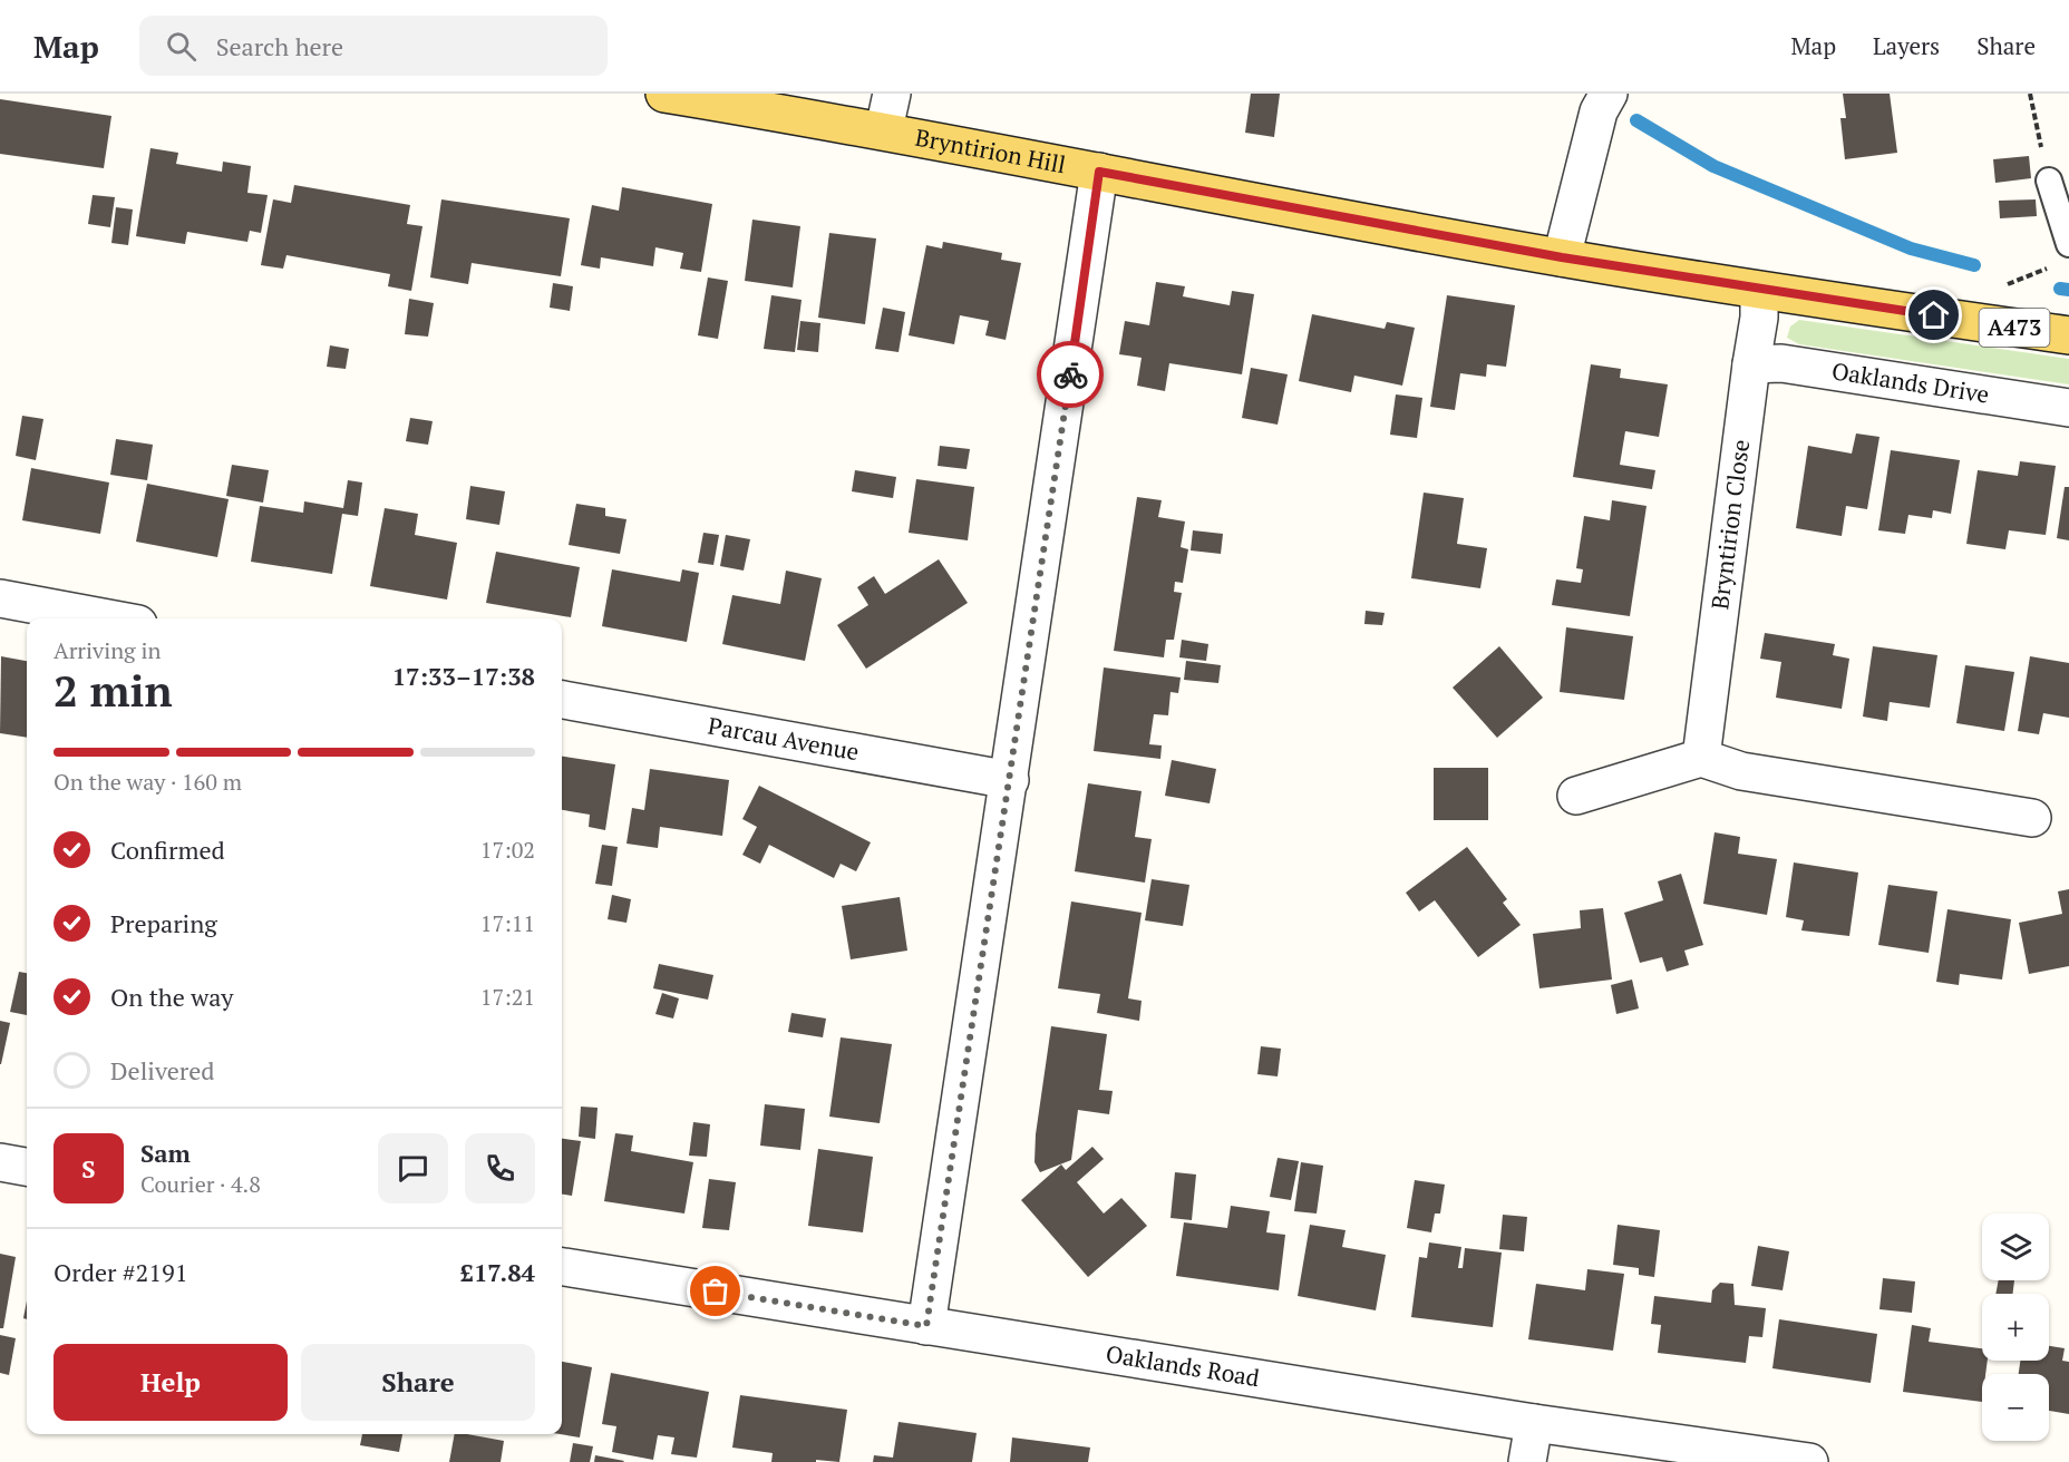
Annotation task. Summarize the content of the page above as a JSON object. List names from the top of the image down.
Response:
{
  "streets": {
    "main road": ["Bryntirion Hill", "A473"],
    "street": [
      "Oaklands Drive",
      "Bryntirion Close",
      "Parcau Avenue",
      "Oaklands Road"
    ]
  },
  "crossings": [
    ["Bryntirion Hill", "Bryntirion Close"],
    ["Oaklands Drive", "Bryntirion Close"]
  ],
  "page": {
    "header": "Map",
    "search": "Search here",
    "nav": ["Map", "Layers", "Share"],
    "heading": ["2 min", "Arriving in", "17:33–17:38"],
    "panel": [
      "Sam",
      "Courier · 4.8",
      "Order #2191",
      "£17.84"
    ],
    "bar": "On the way · 160 m",
    "list": [
      ["Confirmed", "17:02"],
      ["Preparing", "17:11"],
      ["On the way", "17:21"],
      "Delivered"
    ],
    "round": "S",
    "map_buttons": ["+", "−"],
    "buttons": ["Help", "Share"]
  }
}
